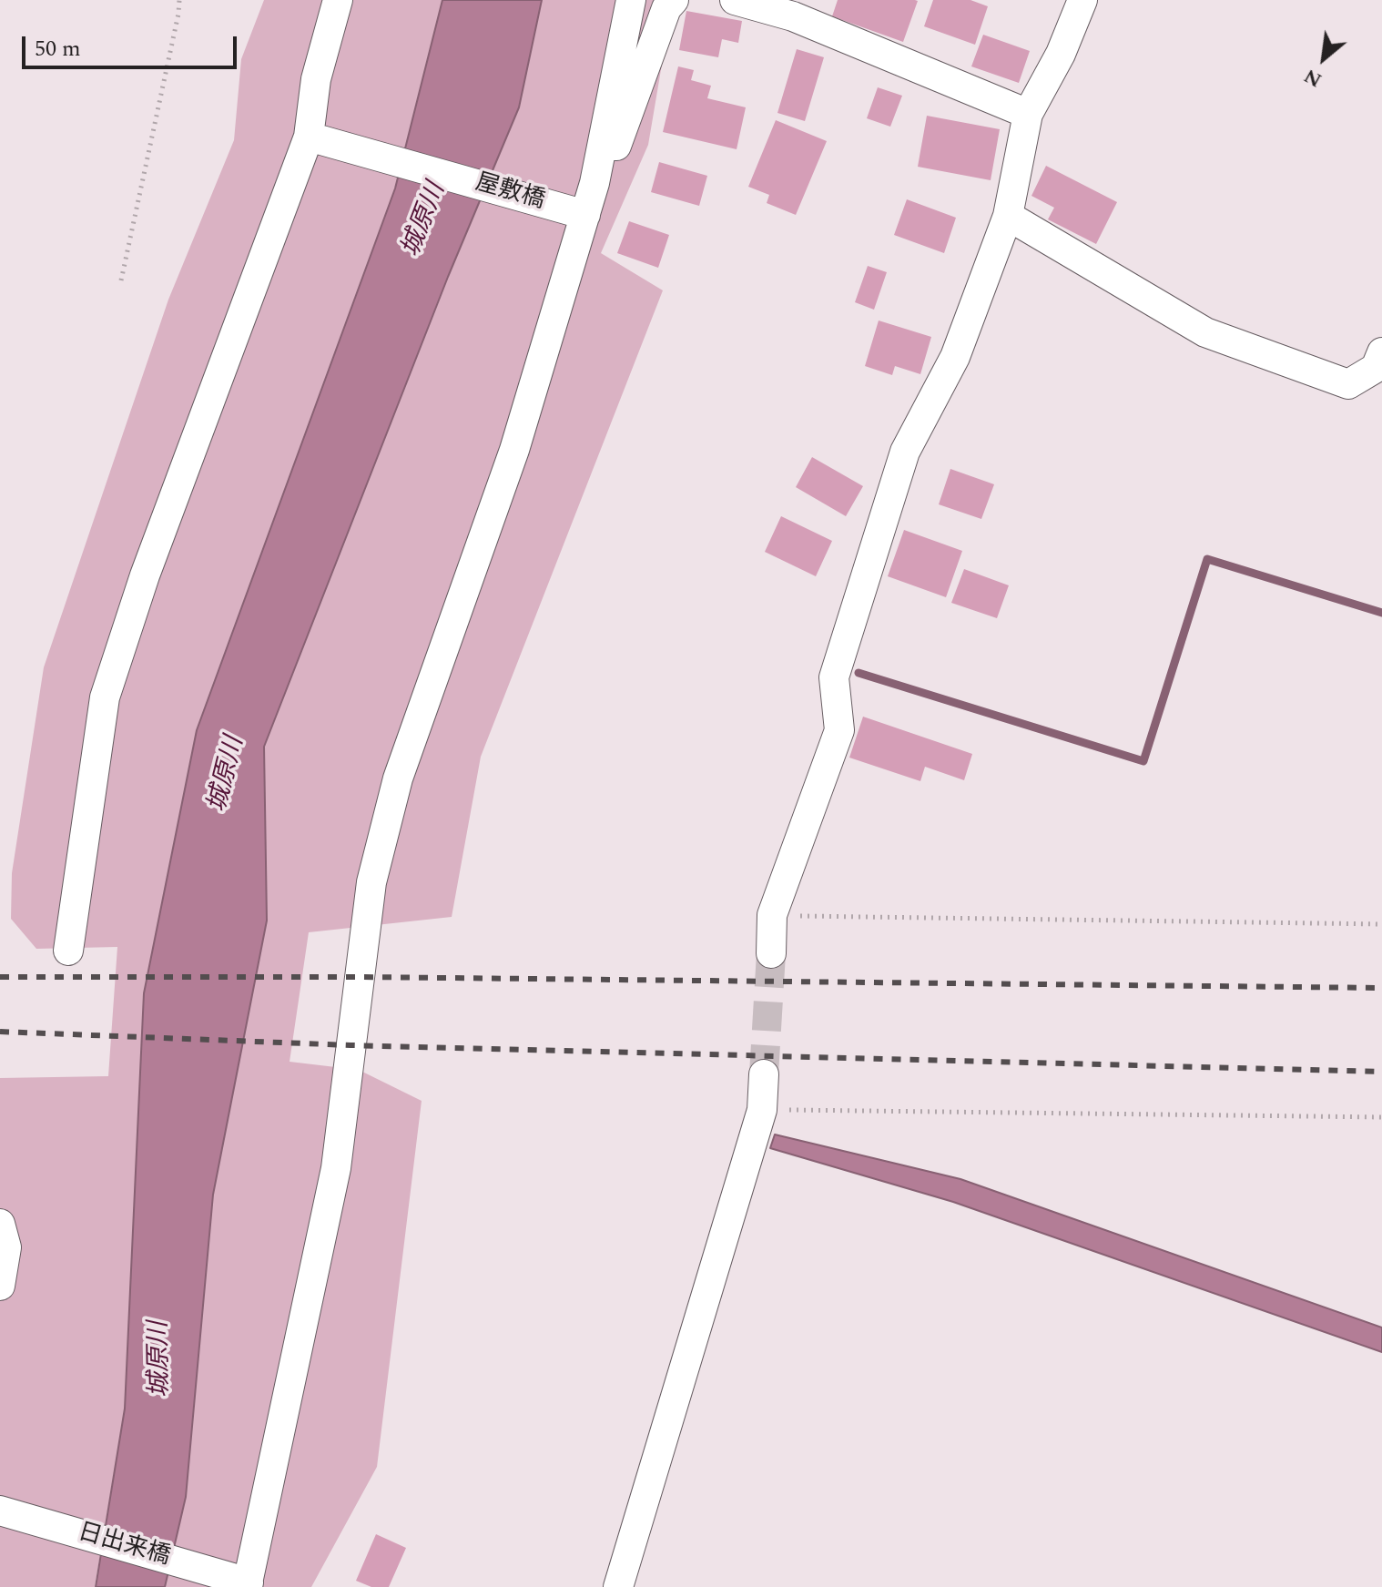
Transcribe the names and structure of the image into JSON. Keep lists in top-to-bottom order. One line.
{"streets":{"street":["屋敷橋","日出来橋"]},"water":["城原川"],"scale_bar":"50 m","north":"bottom left"}
